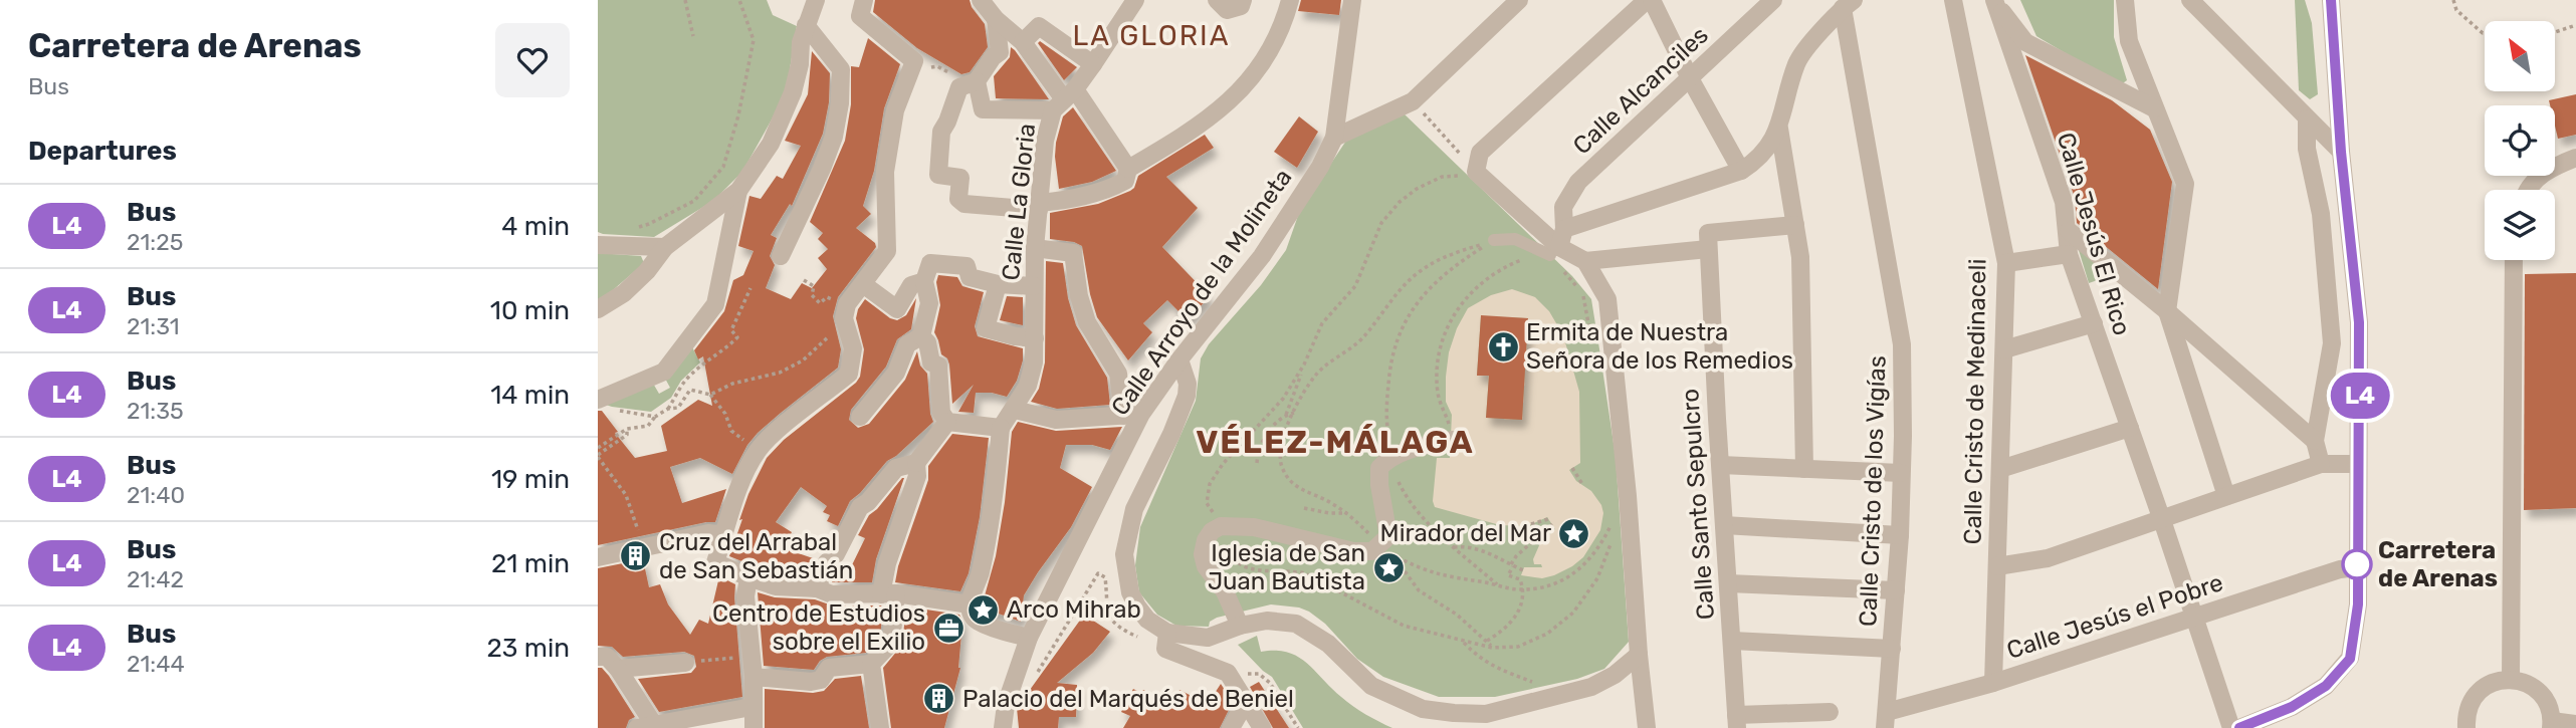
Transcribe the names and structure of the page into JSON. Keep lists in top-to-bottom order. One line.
{"streets":{"street":["Calle Alcanciles","Calle La Gloria","Calle Jesús El Rico","Calle Arroyo de la Molineta","Calle Cristo de Medinaceli","Calle Cristo de los Vigías","Calle Santo Sepulcro","Calle Jesús el Pobre"]},"crossings":[["Calle Jesús El Rico","Calle Jesús el Pobre"],["Calle Cristo de Medinaceli","Calle Jesús el Pobre"],["Calle Cristo de los Vigías","Calle Jesús el Pobre"]],"districts":["LA GLORIA","VÉLEZ-MÁLAGA"],"places":{"church":["Ermita de Nuestra Señora de los Remedios"],"place":["Mirador del Mar","Iglesia de San Juan Bautista","Arco Mihrab"],"building":["Cruz del Arrabal de San Sebastián","Palacio del Marqués de Beniel"],"other":["Carretera de Arenas"],"office":["Centro de Estudios sobre el Exilio"]},"lines":["bus line L4"],"north":"top left","page":{"heading":[["Carretera de Arenas","Bus"],"Departures"],"on_map":"L4","list":[{"mark":"L4","name":"Bus","note":"21:25","value":"4 min"},{"mark":"L4","name":"Bus","note":"21:31","value":"10 min"},{"mark":"L4","name":"Bus","note":"21:35","value":"14 min"},{"mark":"L4","name":"Bus","note":"21:40","value":"19 min"},{"mark":"L4","name":"Bus","note":"21:42","value":"21 min"},{"mark":"L4","name":"Bus","note":"21:44","value":"23 min"}]}}
